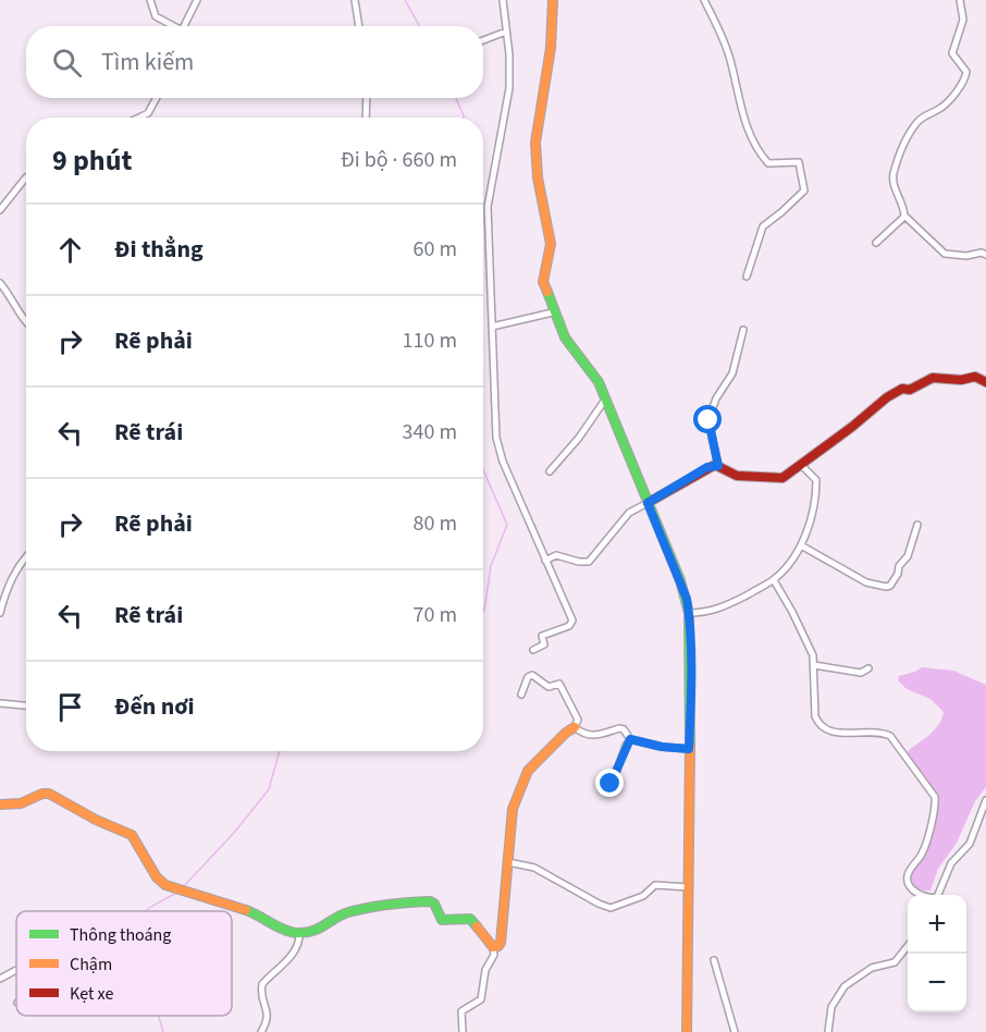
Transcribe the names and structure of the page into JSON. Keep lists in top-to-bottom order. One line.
{"legend":["Thông thoáng","Chậm","Kẹt xe"],"page":{"search":"Tìm kiếm","heading":["9 phút","Đi bộ · 660 m"],"list":[["Đi thẳng","60 m"],["Rẽ phải","110 m"],["Rẽ trái","340 m"],["Rẽ phải","80 m"],["Rẽ trái","70 m"],"Đến nơi"],"map_buttons":["+","−"]}}
